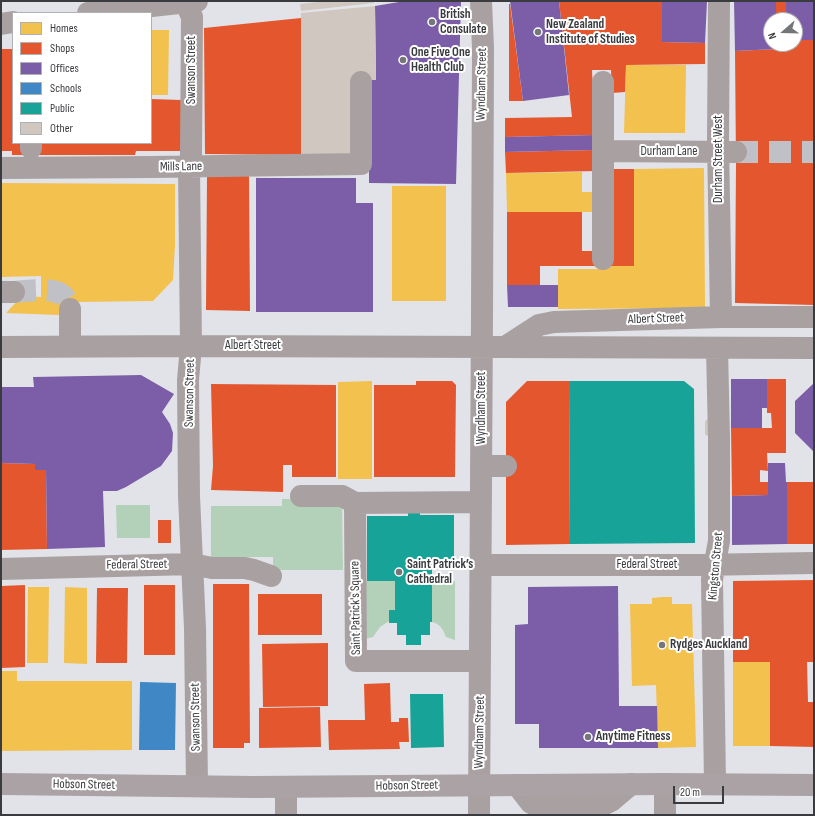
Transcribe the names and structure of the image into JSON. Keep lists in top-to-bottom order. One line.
{"streets":{"main road":["Hobson Street"],"street":["Swanson Street","Wyndham Street","Durham Lane","Durham Street West","Mills Lane","Albert Street","Federal Street","Kingston Street","Saint Patrick's Square"]},"crossings":[["Swanson Street","Mills Lane"],["Swanson Street","Albert Street"],["Swanson Street","Federal Street"],["Swanson Street","Hobson Street"],["Wyndham Street","Albert Street"],["Wyndham Street","Federal Street"],["Wyndham Street","Saint Patrick's Square"],["Wyndham Street","Hobson Street"],["Durham Lane","Durham Street West"],["Durham Street West","Albert Street"],["Albert Street","Kingston Street"],["Federal Street","Kingston Street"],["Kingston Street","Hobson Street"]],"places":["British Consulate","New Zealand Institute of Studies","One Five One Health Club","Saint Patrick’s Cathedral","Rydges Auckland","Anytime Fitness"],"legend":["Homes","Shops","Offices","Schools","Public","Other"],"scale_bar":"20 m","north":"left"}
